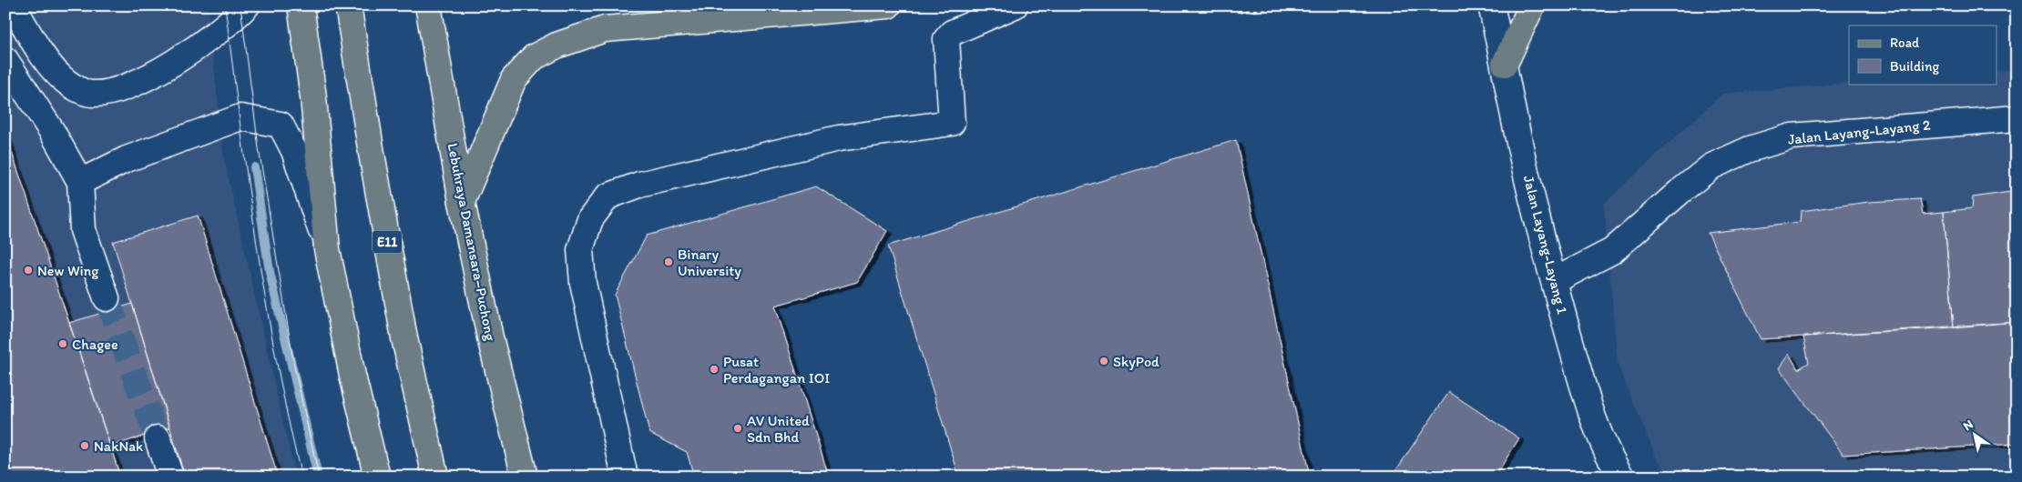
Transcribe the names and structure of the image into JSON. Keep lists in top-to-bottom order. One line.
{"streets":{"main road":["E11","Lebuhraya Damansara–Puchong"],"street":["Jalan Layang-Layang 2","Jalan Layang-Layang 1"]},"crossings":[["Jalan Layang-Layang 2","Jalan Layang-Layang 1"]],"places":["Binary University","New Wing","Chagee","SkyPod","Pusat Perdagangan IOI","AV United Sdn Bhd","NakNak"],"legend":["Road","Building"],"north":"top left"}
